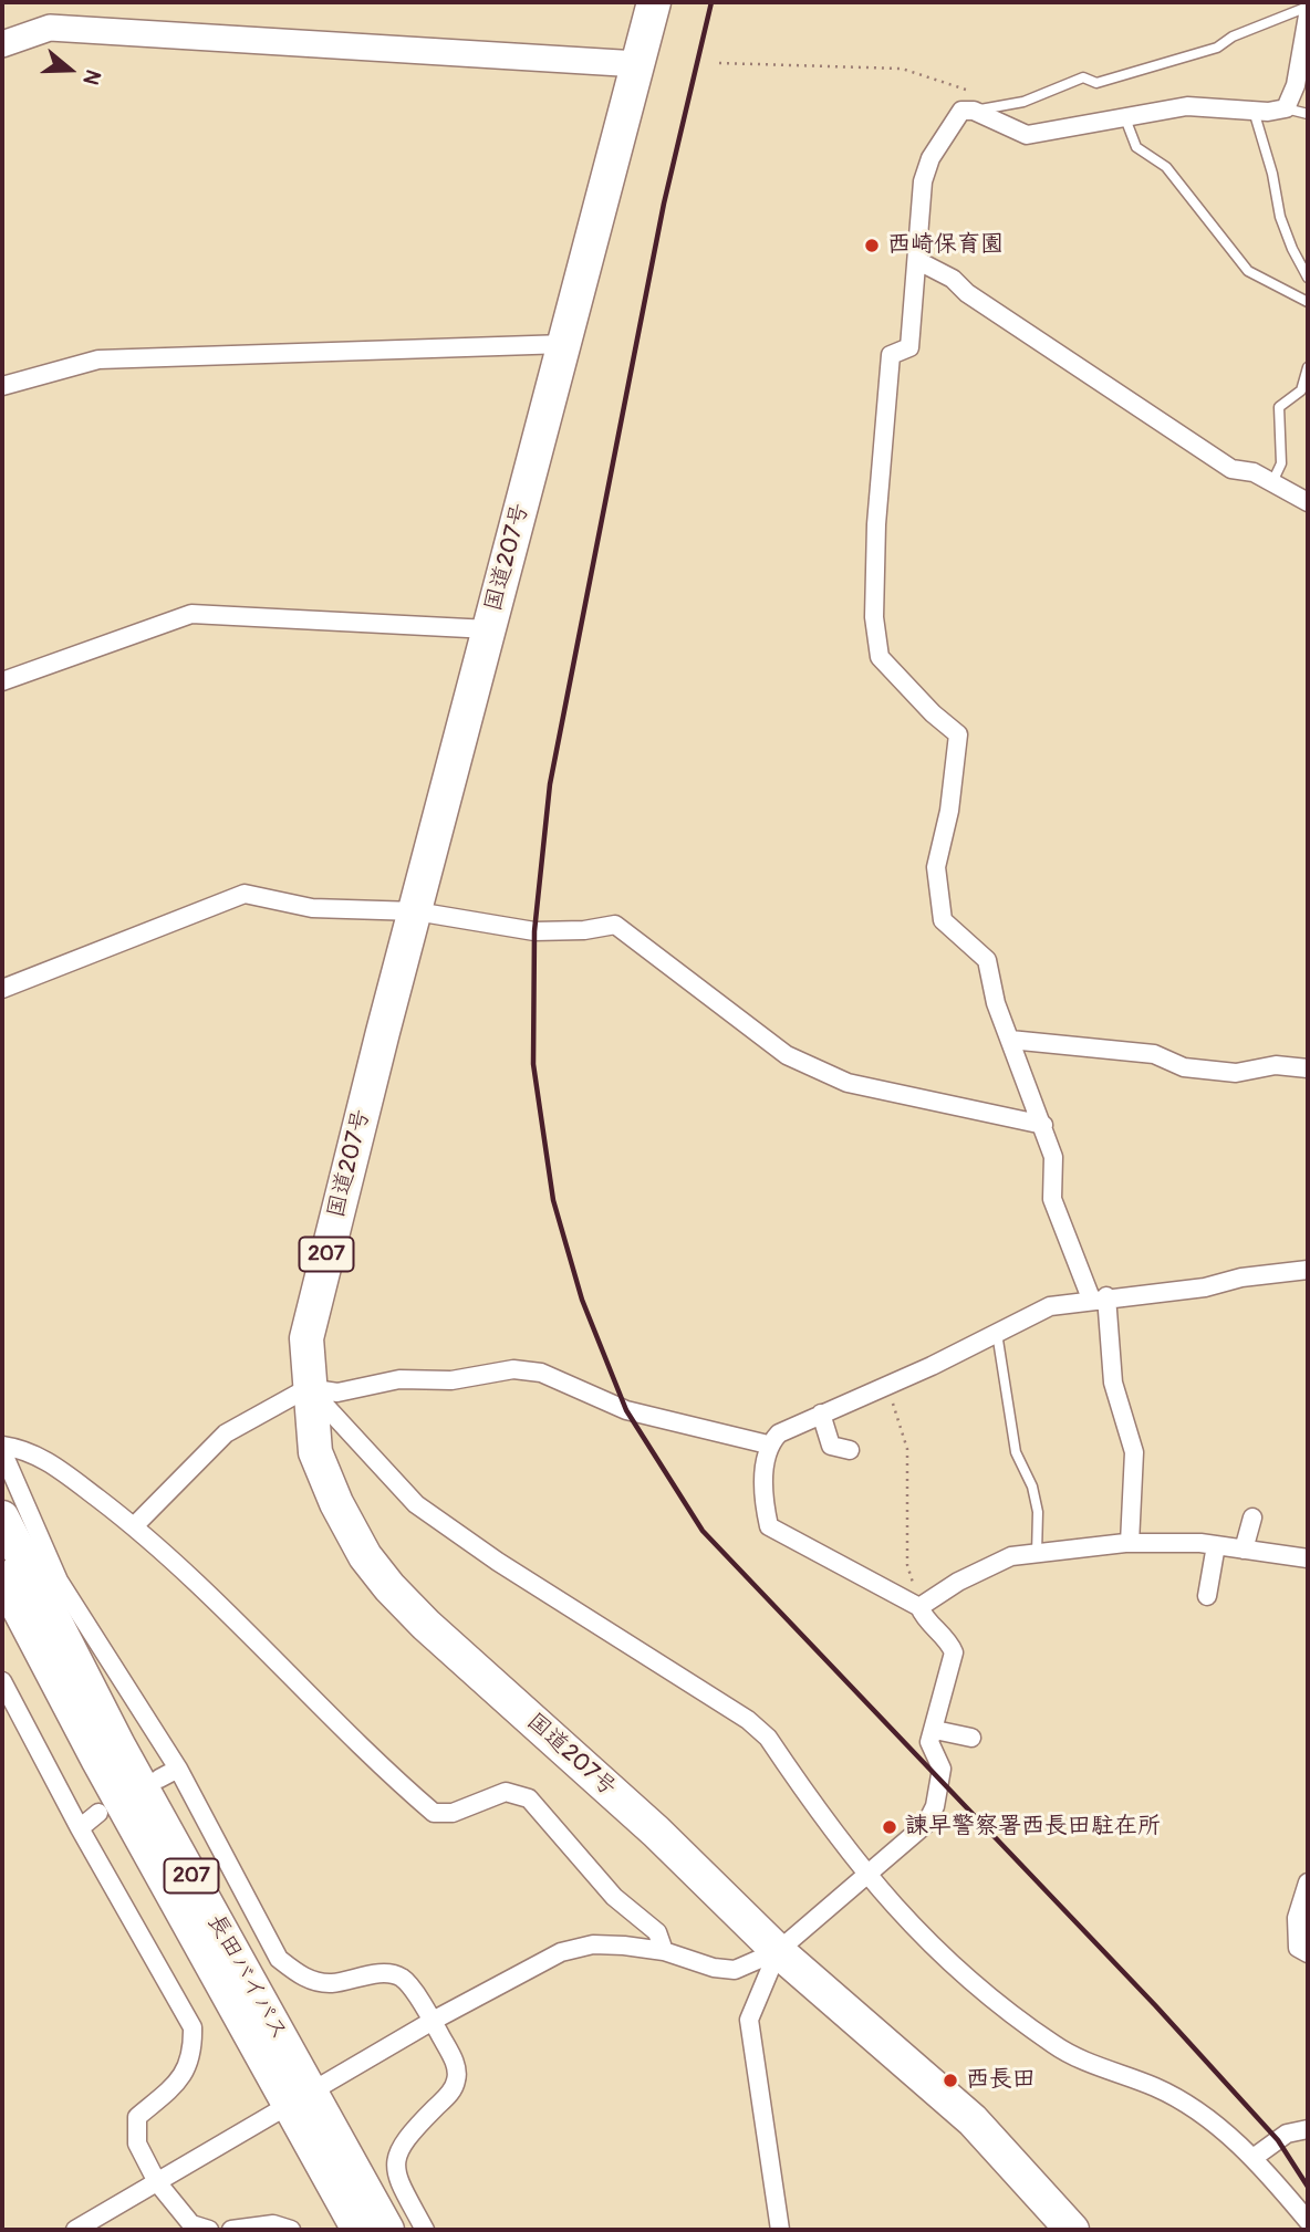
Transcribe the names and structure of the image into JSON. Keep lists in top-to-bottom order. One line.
{"streets":{"highway":["国道207号","207","長田バイパス"]},"places":["西崎保育園","諫早警察署西長田駐在所","西長田"],"north":"right"}
